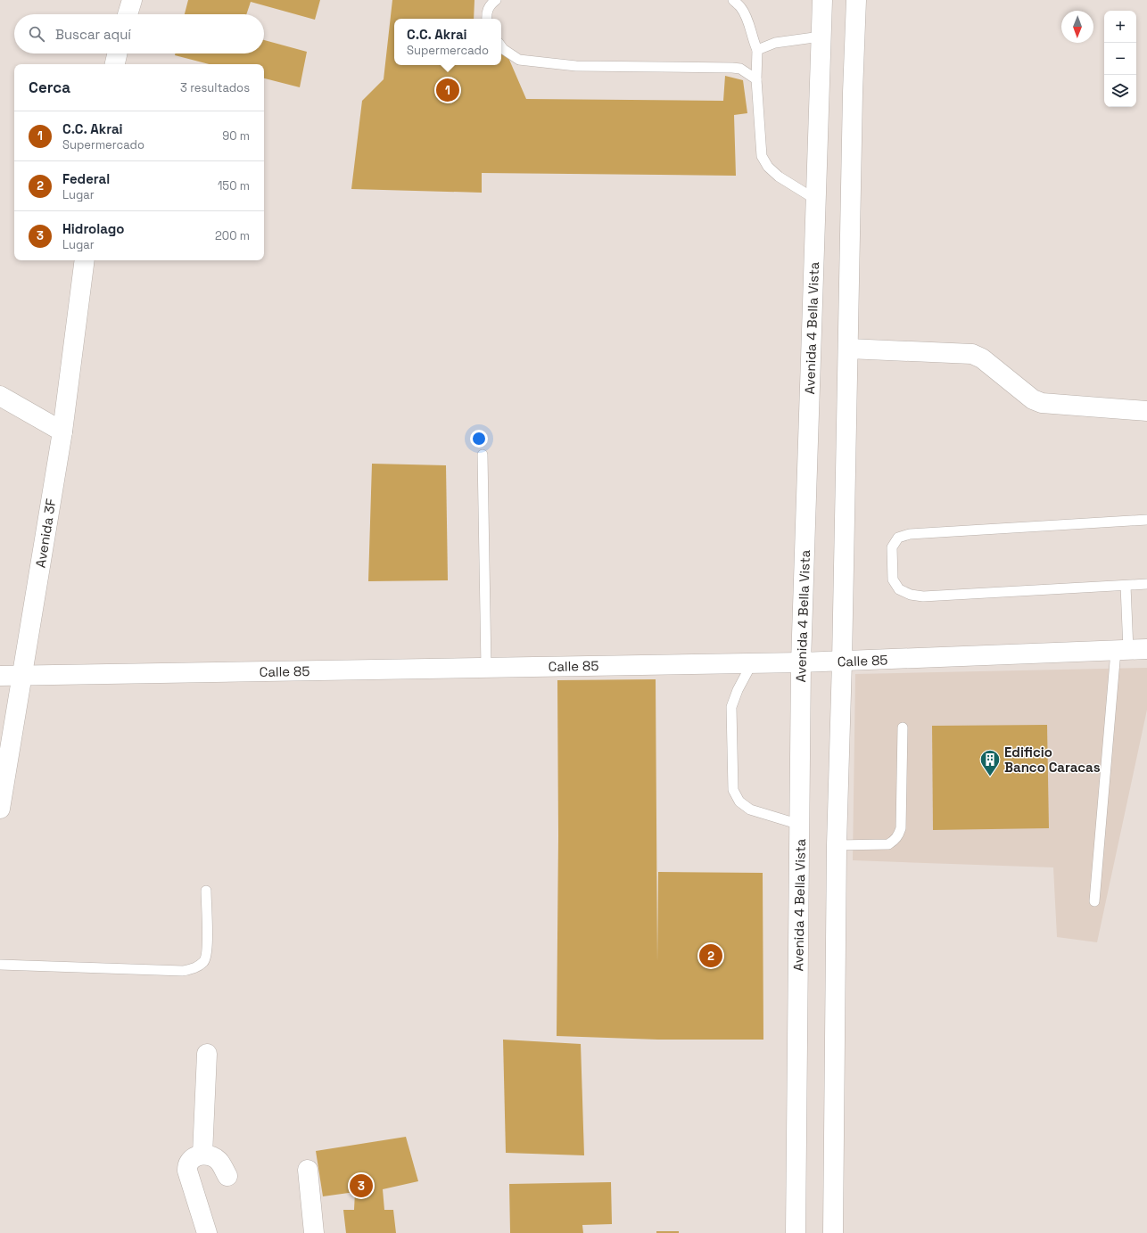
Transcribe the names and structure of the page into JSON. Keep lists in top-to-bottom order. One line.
{"streets":{"street":["Avenida 4 Bella Vista","Avenida 3F","Calle 85"]},"crossings":[["Avenida 4 Bella Vista","Calle 85"],["Avenida 3F","Calle 85"]],"places":{"building":["Edificio Banco Caracas"]},"north":"bottom","page":{"map_buttons":["+","−"],"search":"Buscar aquí","popup":["C.C. Akrai","Supermercado"],"heading":["Cerca","3 resultados"],"pins":["1","2","3"],"list":[{"mark":"1","name":"C.C. Akrai","note":"Supermercado","value":"90 m"},{"mark":"2","name":"Federal","note":"Lugar","value":"150 m"},{"mark":"3","name":"Hidrolago","note":"Lugar","value":"200 m"}]}}
